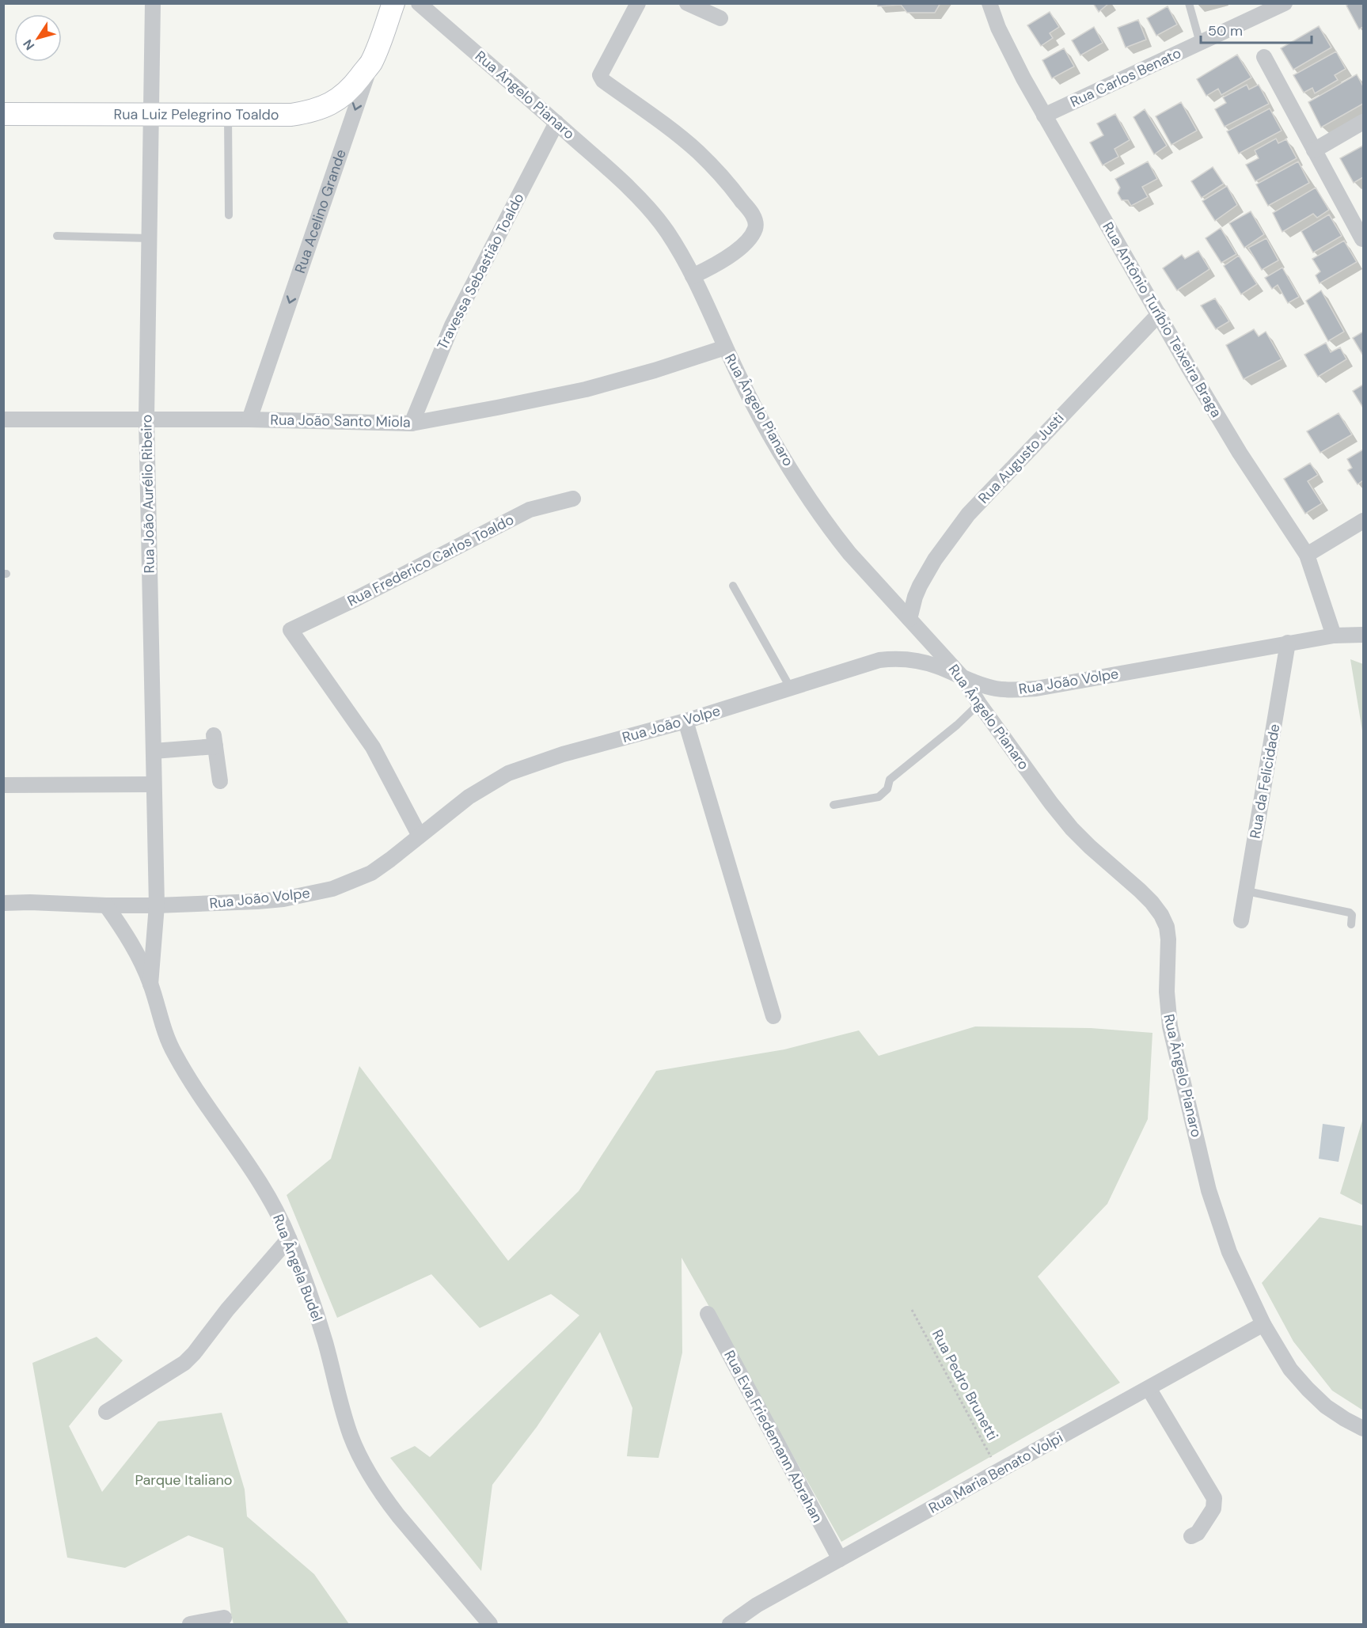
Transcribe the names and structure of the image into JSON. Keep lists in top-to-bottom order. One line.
{"streets":{"street":["Rua Carlos Benato","Rua Ângelo Pianaro","Rua Luiz Pelegrino Toaldo","Rua Acelino Grande","Travessa Sebastião Toaldo","Rua Antônio Turíbio Teixeira Braga","Rua João Santo Miola","Rua Augusto Justi","Rua João Aurélio Ribeiro","Rua Frederico Carlos Toaldo","Rua João Volpe","Rua da Felicidade","Rua Ângela Budel","Rua Eva Friedemann Abrahan","Rua Maria Benato Volpi"],"path":["Rua Pedro Brunetti"]},"crossings":[["Rua Carlos Benato","Rua Antônio Turíbio Teixeira Braga"],["Rua Ângelo Pianaro","Travessa Sebastião Toaldo"],["Rua Ângelo Pianaro","Rua João Santo Miola"],["Rua Ângelo Pianaro","Rua Augusto Justi"],["Rua Ângelo Pianaro","Rua João Volpe"],["Rua Ângelo Pianaro","Rua Maria Benato Volpi"],["Rua Luiz Pelegrino Toaldo","Rua Acelino Grande"],["Rua Luiz Pelegrino Toaldo","Rua João Aurélio Ribeiro"],["Rua Acelino Grande","Rua João Santo Miola"],["Travessa Sebastião Toaldo","Rua João Santo Miola"],["Rua Antônio Turíbio Teixeira Braga","Rua Augusto Justi"],["Rua Antônio Turíbio Teixeira Braga","Rua João Volpe"],["Rua João Santo Miola","Rua João Aurélio Ribeiro"],["Rua João Aurélio Ribeiro","Rua João Volpe"],["Rua João Aurélio Ribeiro","Rua Ângela Budel"],["Rua Frederico Carlos Toaldo","Rua João Volpe"],["Rua João Volpe","Rua da Felicidade"],["Rua João Volpe","Rua Ângela Budel"],["Rua Pedro Brunetti","Rua Maria Benato Volpi"],["Rua Eva Friedemann Abrahan","Rua Maria Benato Volpi"]],"one_way":["Rua Acelino Grande"],"parks":["Parque Italiano"],"scale_bar":"50 m","north":"bottom left"}
